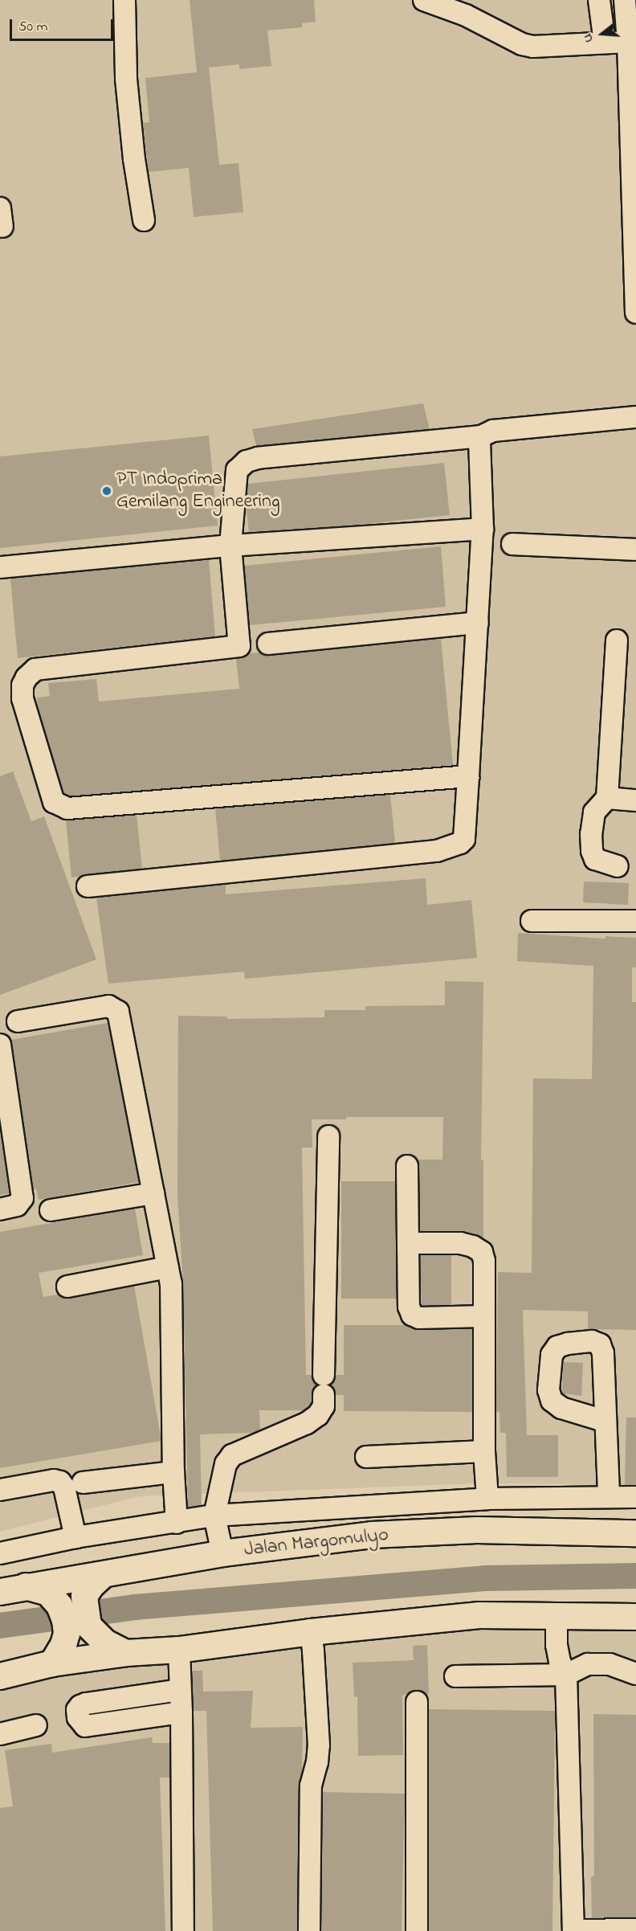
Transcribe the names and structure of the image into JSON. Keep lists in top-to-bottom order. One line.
{"streets":{"main road":["Jalan Margomulyo"]},"places":["PT Indoprima Gemilang Engineering"],"scale_bar":"50 m","north":"left"}
